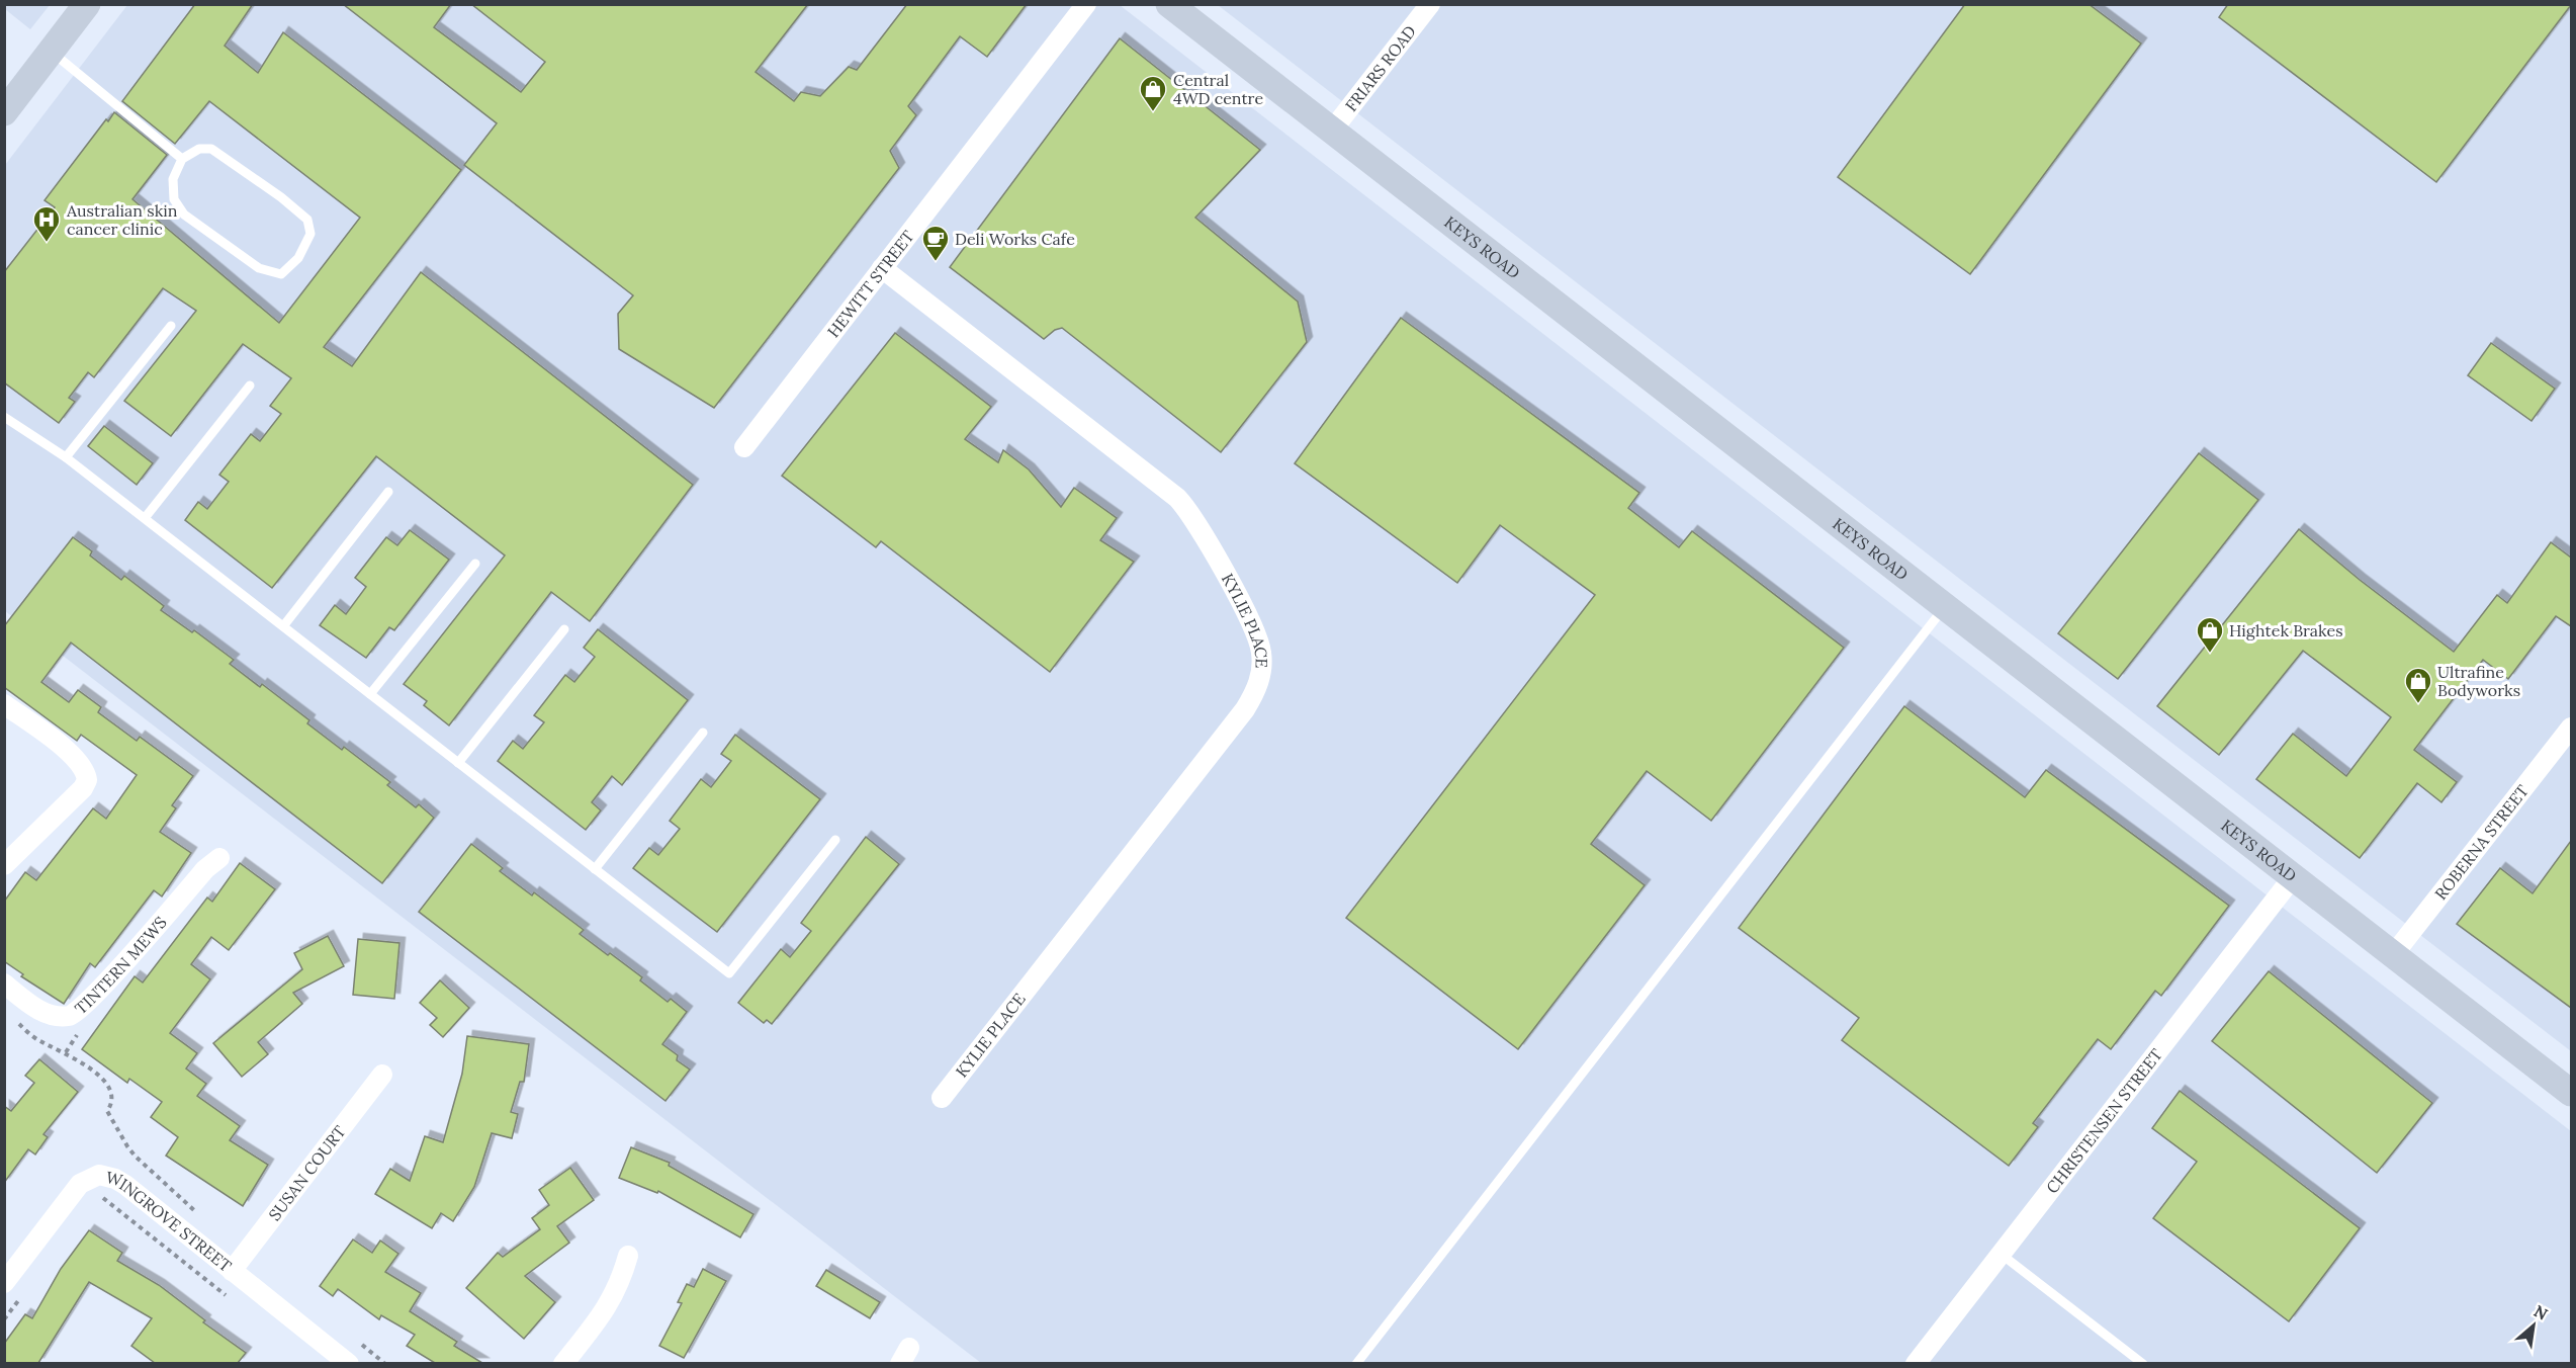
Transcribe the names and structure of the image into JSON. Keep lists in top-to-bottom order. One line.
{"streets":{"street":["FRIARS ROAD","KEYS ROAD","HEWITT STREET","KYLIE PLACE","ROBERNA STREET","TINTERN MEWS","CHRISTENSEN STREET","SUSAN COURT","WINGROVE STREET"]},"crossings":[["FRIARS ROAD","KEYS ROAD"],["KEYS ROAD","ROBERNA STREET"],["KEYS ROAD","CHRISTENSEN STREET"],["HEWITT STREET","KYLIE PLACE"],["SUSAN COURT","WINGROVE STREET"]],"places":{"shop":["Central 4WD centre","Hightek Brakes","Ultrafine Bodyworks"],"hospital":["Australian skin cancer clinic"],"cafe":["Deli Works Cafe"]},"north":"top right"}
